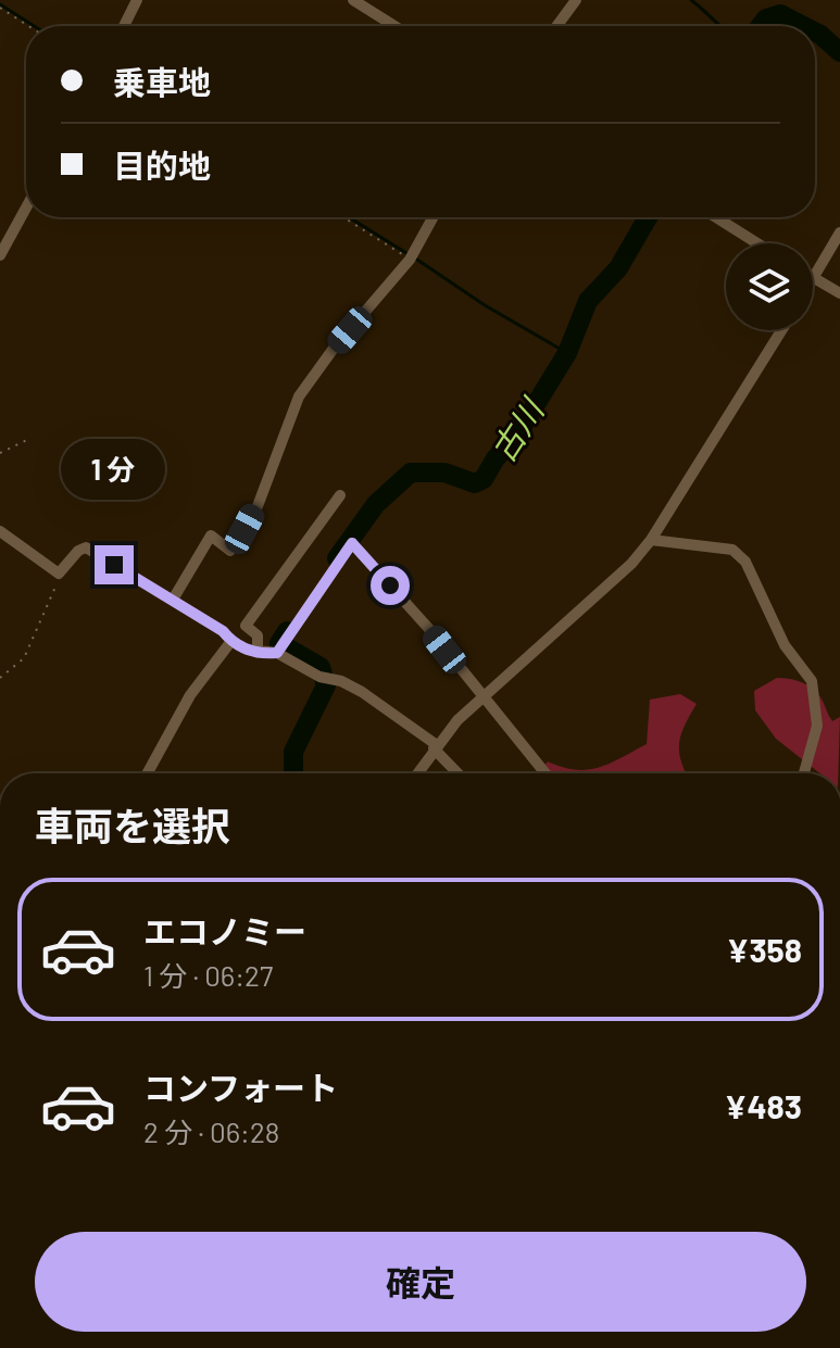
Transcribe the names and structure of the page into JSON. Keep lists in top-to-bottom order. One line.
{"water":["古川"],"page":{"banner":["乗車地","目的地"],"bubble":"1 分","heading":"車両を選択","list":[{"name":"エコノミー","note":"1 分 · 06:27","value":"¥358"},{"name":"コンフォート","note":"2 分 · 06:28","value":"¥483"}],"buttons":"確定"}}
